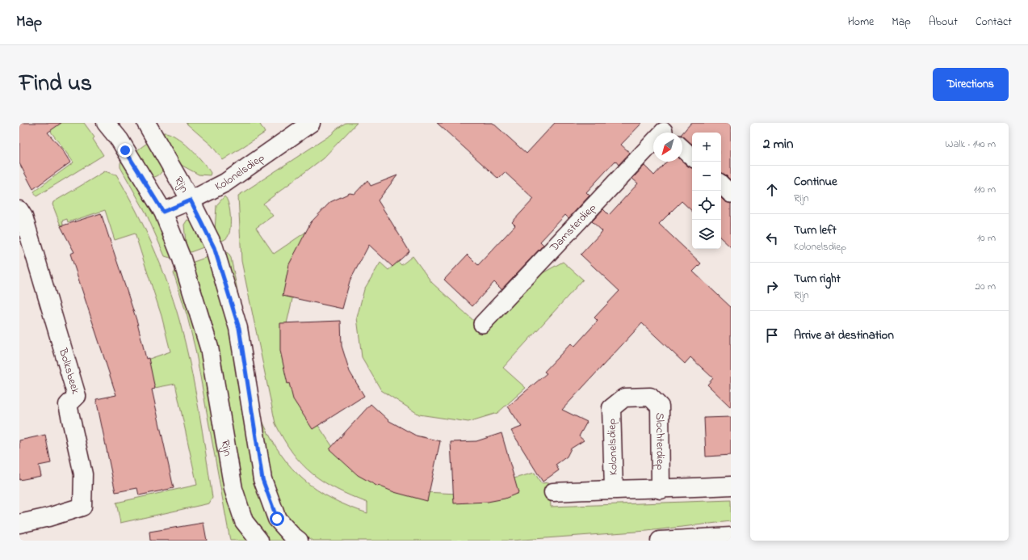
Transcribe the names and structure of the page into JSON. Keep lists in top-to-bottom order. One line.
{"streets":{"main road":["Kolonelsdiep","Rijn","Bolksbeek","Slochterdiep"],"street":["Damsterdiep"]},"crossings":[["Kolonelsdiep","Rijn"],["Kolonelsdiep","Slochterdiep"]],"north":"bottom left","page":{"header":"Map","nav":["Home","Map","About","Contact"],"title":"Find us","buttons":"Directions","heading":["2 min","Walk · 140 m"],"map_buttons":["+","−"],"list":[["Continue","Rijn","110 m"],["Turn left","Kolonelsdiep","10 m"],["Turn right","Rijn","20 m"],"Arrive at destination"]}}
